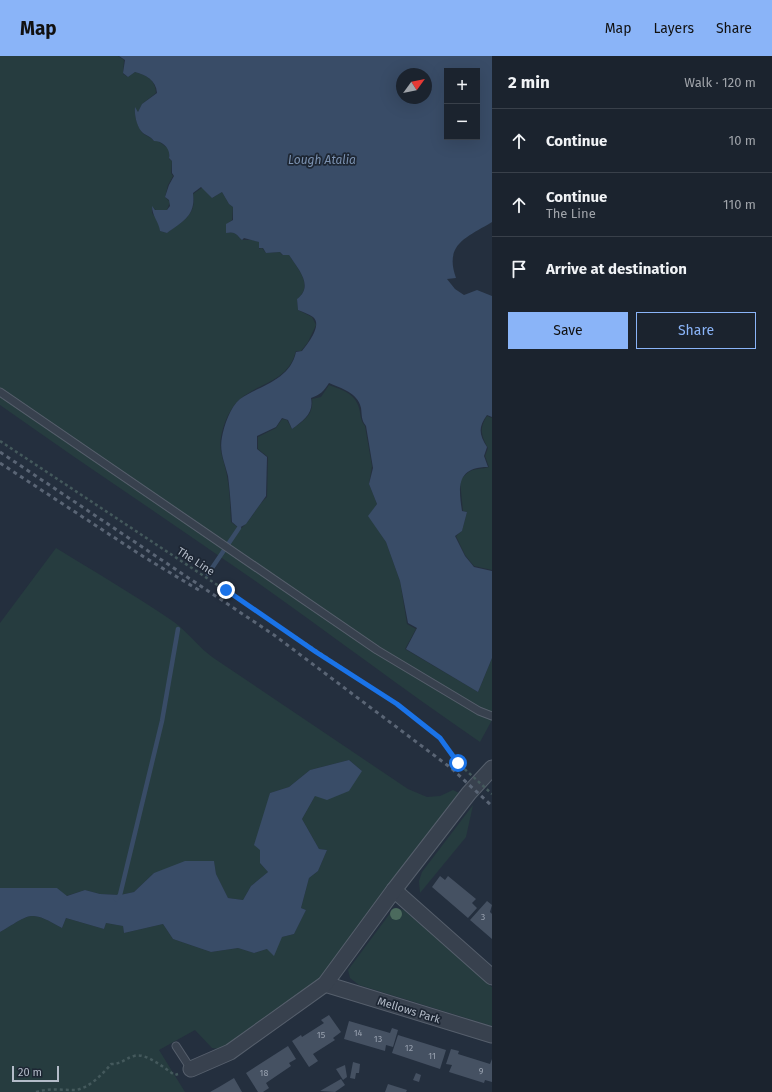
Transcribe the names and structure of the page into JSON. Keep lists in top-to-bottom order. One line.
{"streets":{"street":["Mellows Park"],"path":["The Line"]},"water":["Lough Atalia"],"house_numbers":["3","14","15","13","12","11","9","18"],"scale_bar":"20 m","north":"top right","page":{"header":"Map","nav":["Map","Layers","Share"],"heading":["2 min","Walk · 120 m"],"map_buttons":["+","−"],"list":[["Continue","10 m"],["Continue","The Line","110 m"],"Arrive at destination"],"buttons":["Save","Share"],"scale":"20 m"}}
